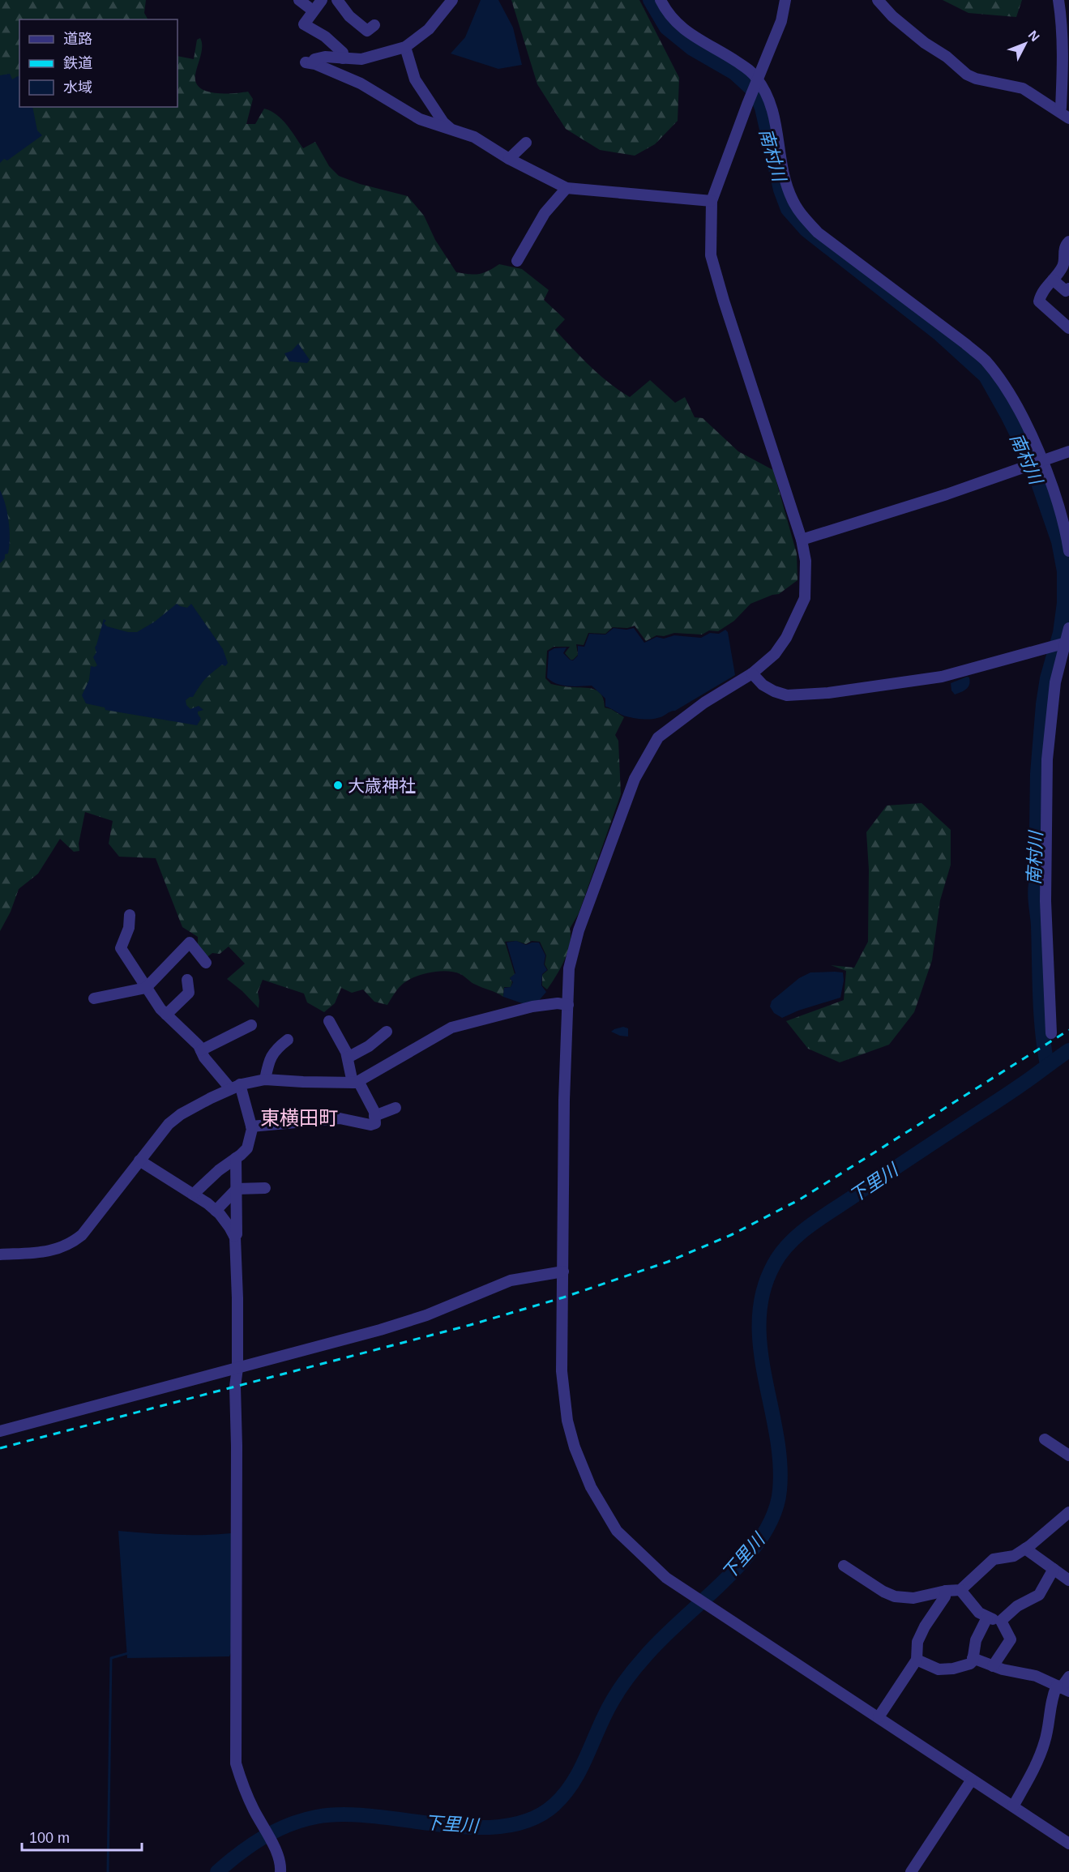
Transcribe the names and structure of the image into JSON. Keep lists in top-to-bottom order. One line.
{"districts":["東横田町"],"water":["南村川","下里川"],"places":["大歳神社"],"legend":["道路","鉄道","水域"],"scale_bar":"100 m","north":"top right"}
